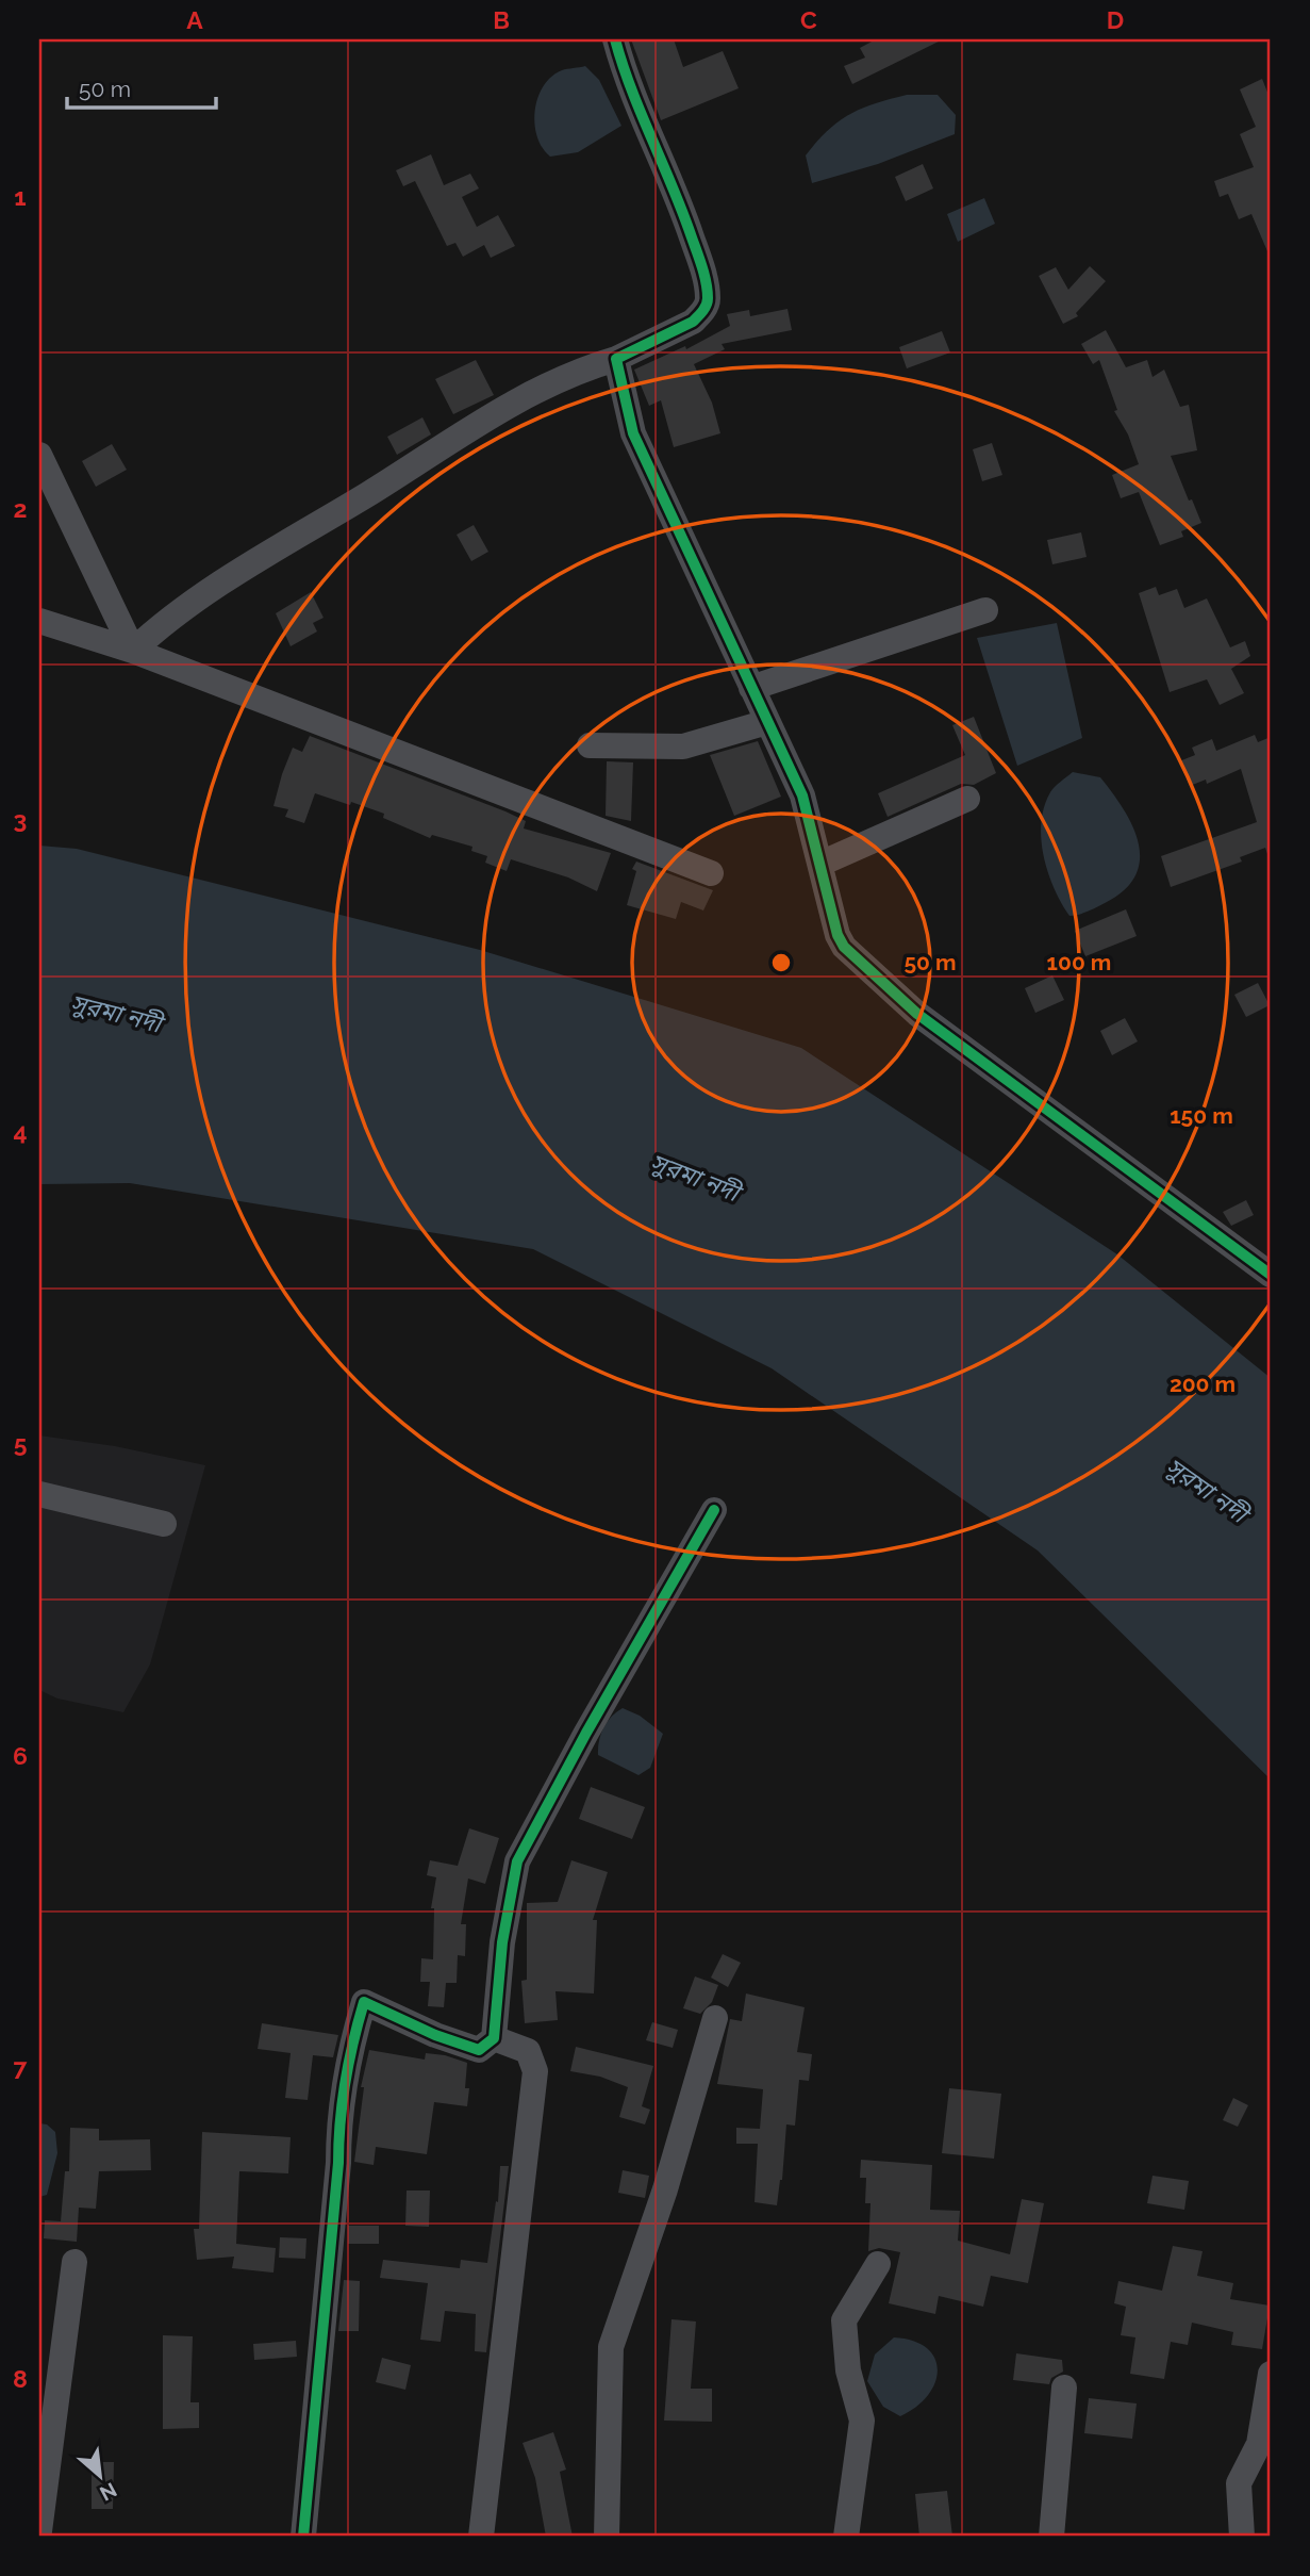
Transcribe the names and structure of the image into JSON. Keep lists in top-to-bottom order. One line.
{"water":["সুরমা নদী"],"scale_bar":"50 m","north":"bottom right","grid":{"columns":["A","B","C","D"],"rows":["1","2","3","4","5","6","7","8"]},"rings":["50 m","100 m","150 m","200 m"]}
